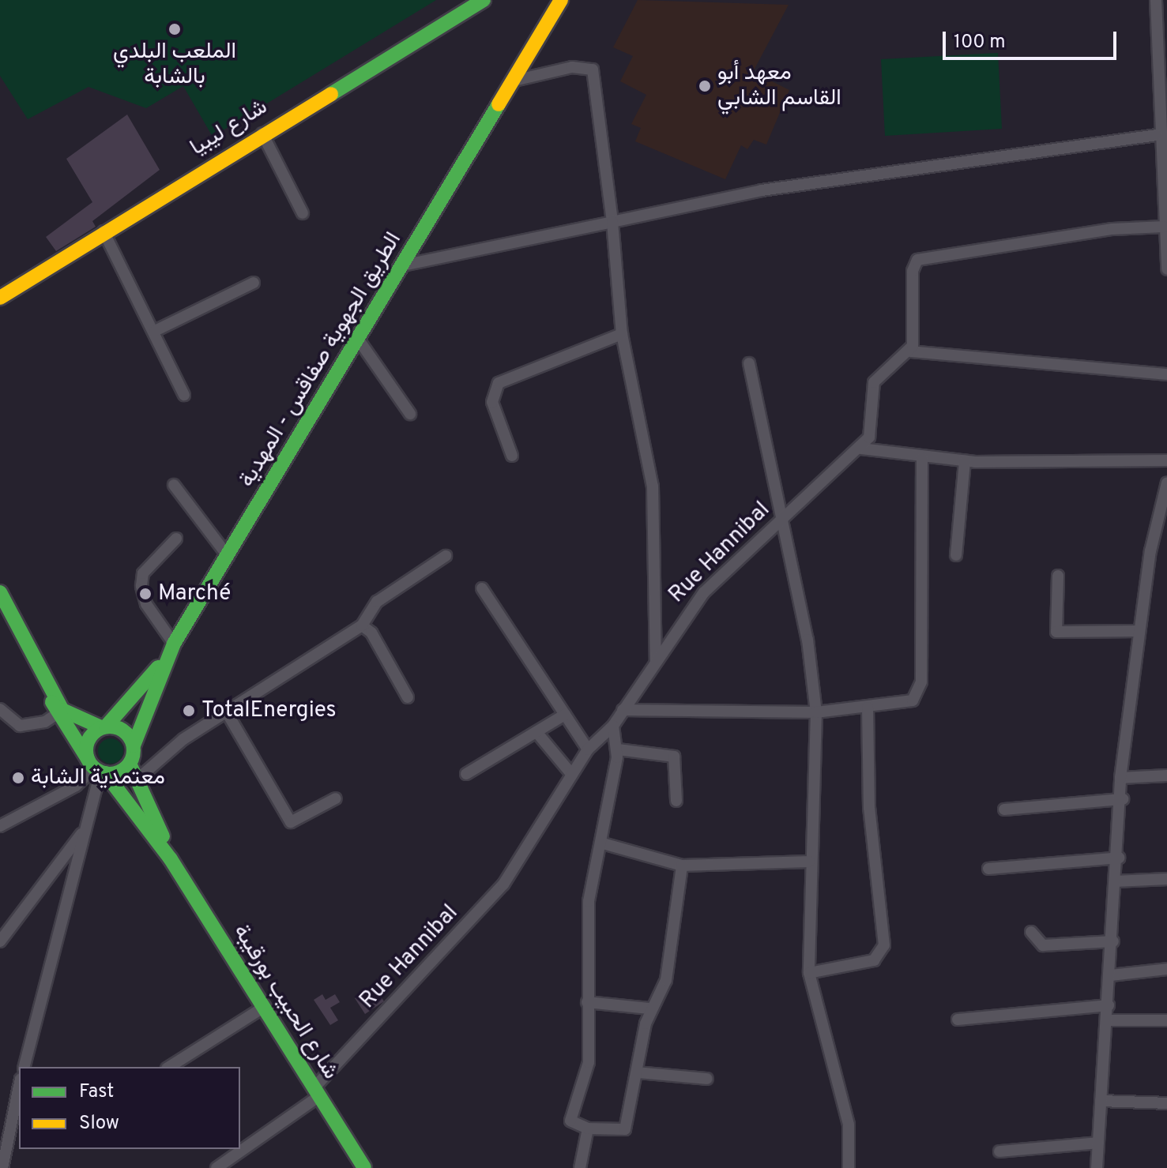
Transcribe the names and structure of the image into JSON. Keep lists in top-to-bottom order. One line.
{"streets":{"main road":["شارع ليبيا","الطريق الجهوية صفاقس - المهدية","شارع الحبيب بورقيبة"],"street":["Rue Hannibal"]},"crossings":[["الطريق الجهوية صفاقس - المهدية","شارع الحبيب بورقيبة"],["Rue Hannibal","شارع الحبيب بورقيبة"]],"places":["الملعب البلدي بالشابة","معهد أبو القاسم الشابي","Marché","TotalEnergies","معتمدية الشابة"],"legend":["Fast","Slow"],"scale_bar":"100 m"}
